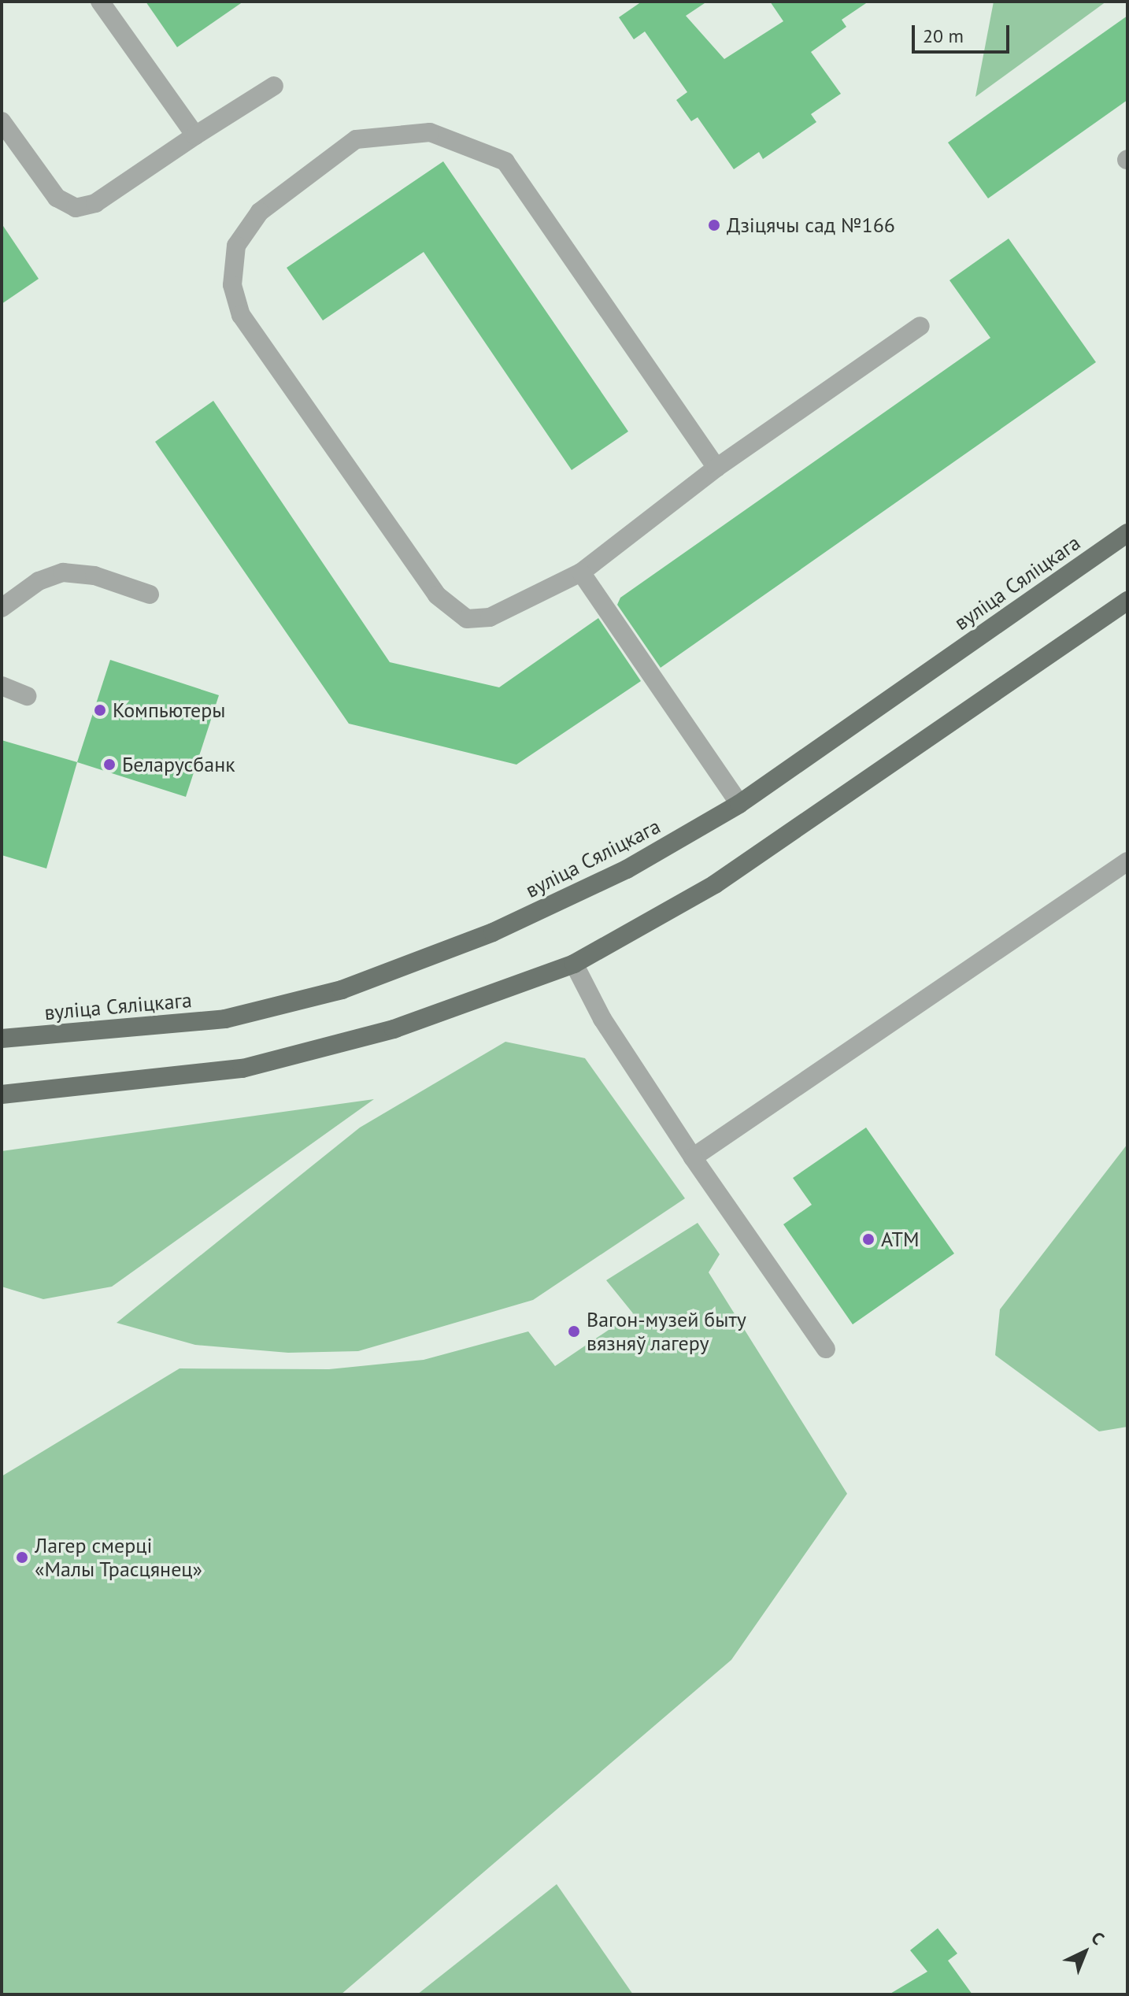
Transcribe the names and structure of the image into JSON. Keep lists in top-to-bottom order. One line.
{"streets":{"main road":["вуліца Сяліцкага"]},"places":["Дзіцячы сад №166","Компьютеры","Беларусбанк","АТМ","Вагон-музей быту вязняў лагеру","Лагер смерці «Малы Трасцянец»"],"scale_bar":"20 m","north":"top right"}
